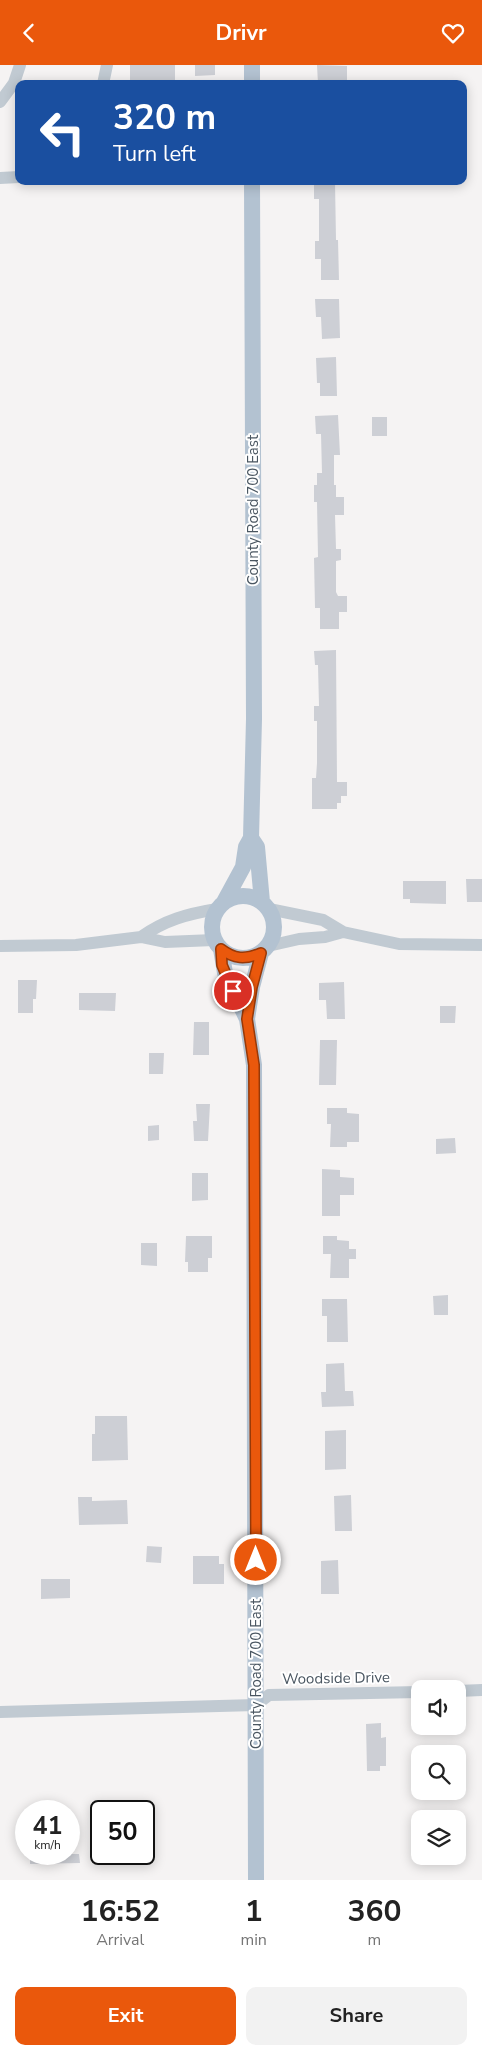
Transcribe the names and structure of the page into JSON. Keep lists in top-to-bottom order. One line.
{"streets":{"main road":["County Road 700 East"],"street":["Woodside Drive"]},"crossings":[["County Road 700 East","Woodside Drive"]],"page":{"header":"Drivr","turn":["320 m","Turn left"],"speed":"41 km/h","limit":"50","eta":["16:52","Arrival","1","min","360","m"],"buttons":["Exit","Share"]}}
